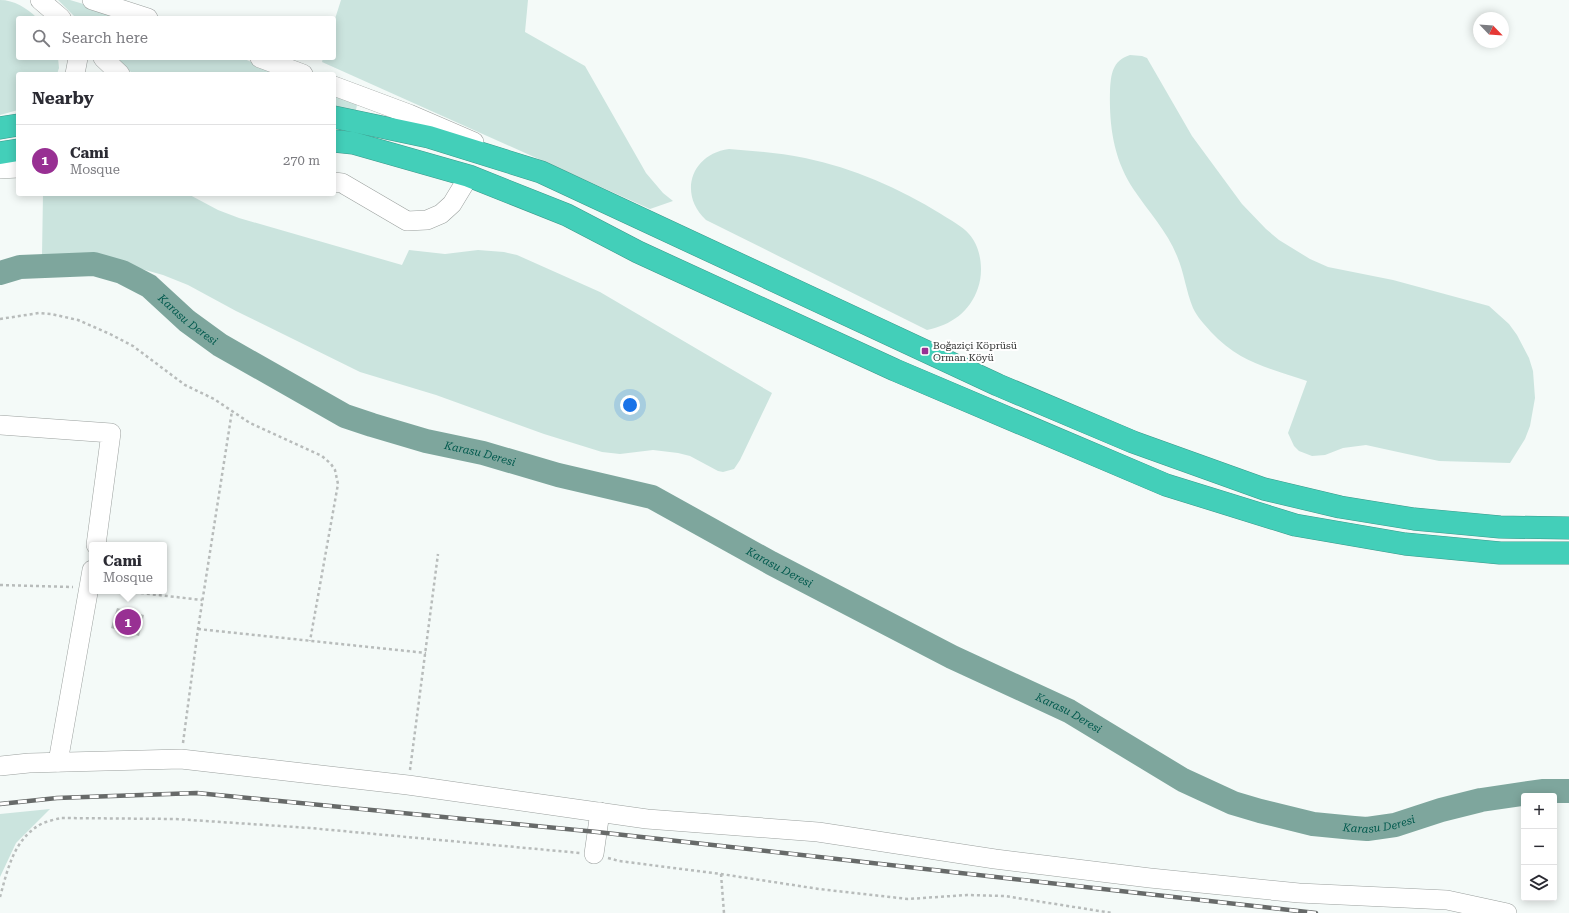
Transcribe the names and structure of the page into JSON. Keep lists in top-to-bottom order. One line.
{"water":["Karasu Deresi"],"places":{"transit":["Boğaziçi Köprüsü Orman Köyü"]},"north":"bottom right","page":{"search":"Search here","heading":"Nearby","list":[{"mark":"1","name":"Cami","note":"Mosque","value":"270 m"}],"popup":["Cami","Mosque"],"pins":"1","map_buttons":["+","−"]}}
